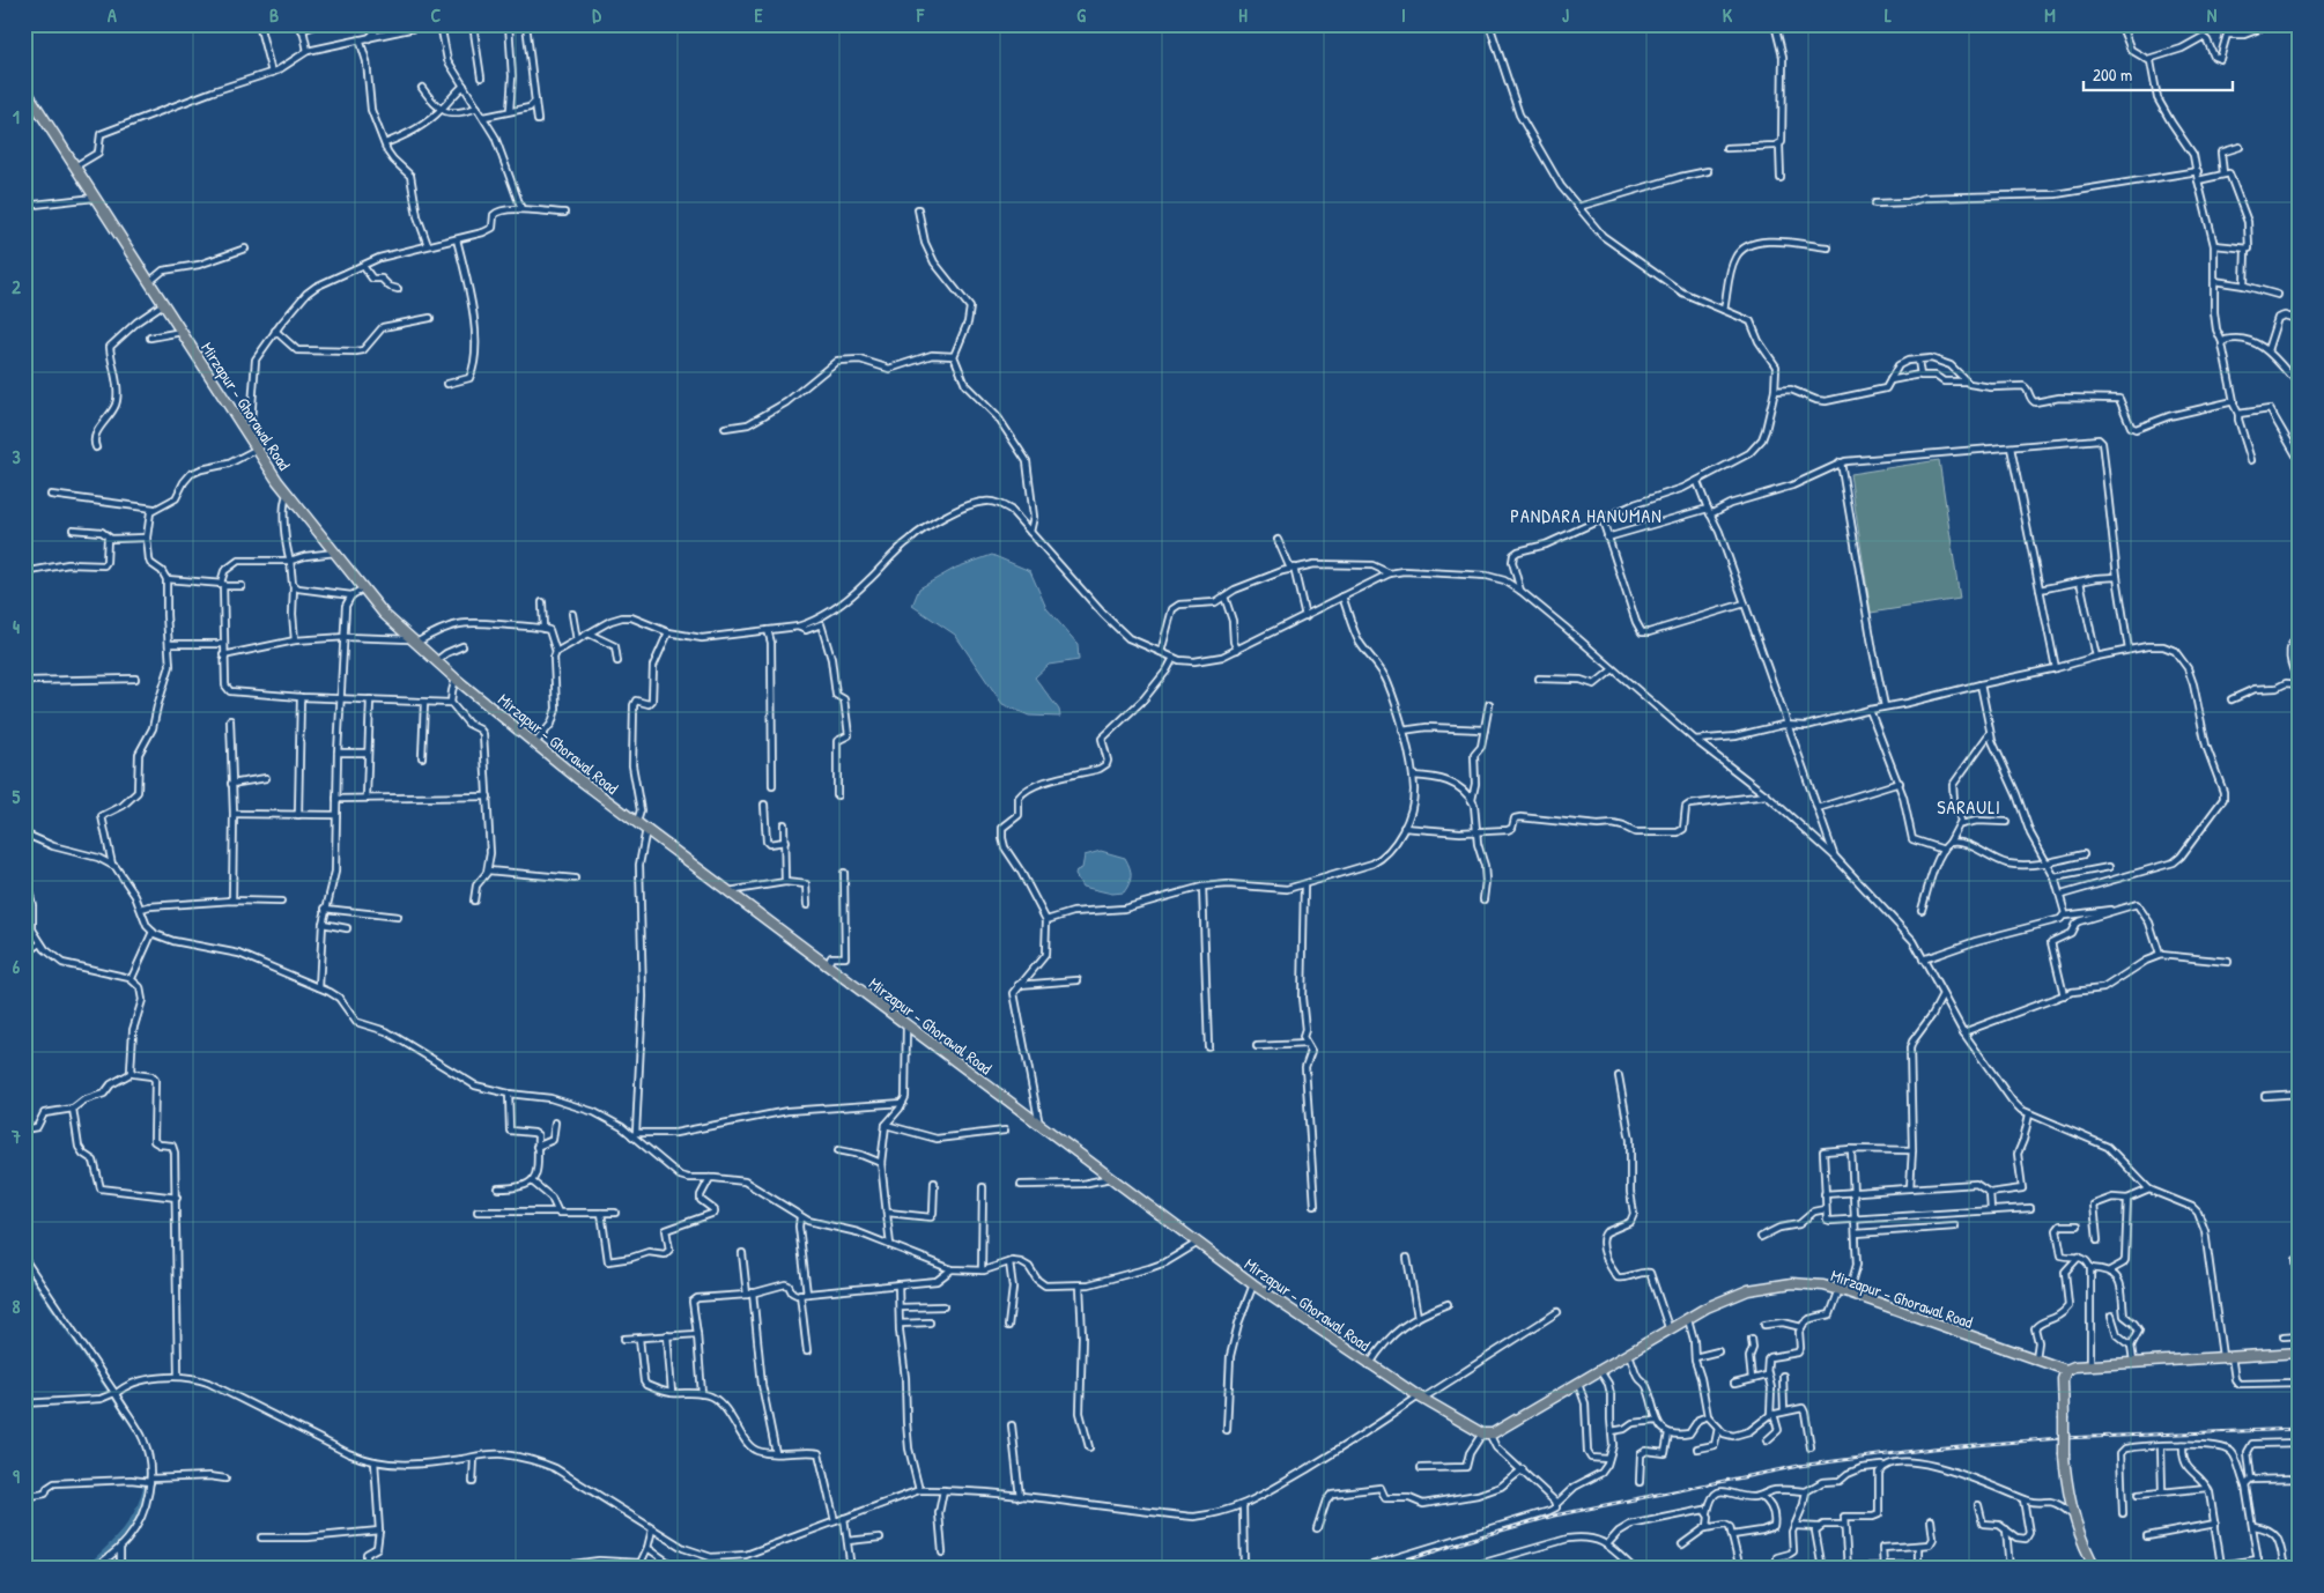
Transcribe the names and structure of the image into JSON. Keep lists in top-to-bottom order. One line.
{"streets":{"main road":["Mirzapur - Ghorawal Road"]},"districts":["PANDARA HANUMAN","SARAULI"],"scale_bar":"200 m","grid":{"columns":["A","B","C","D","E","F","G","H","I","J","K","L","M","N"],"rows":["1","2","3","4","5","6","7","8","9"]}}
